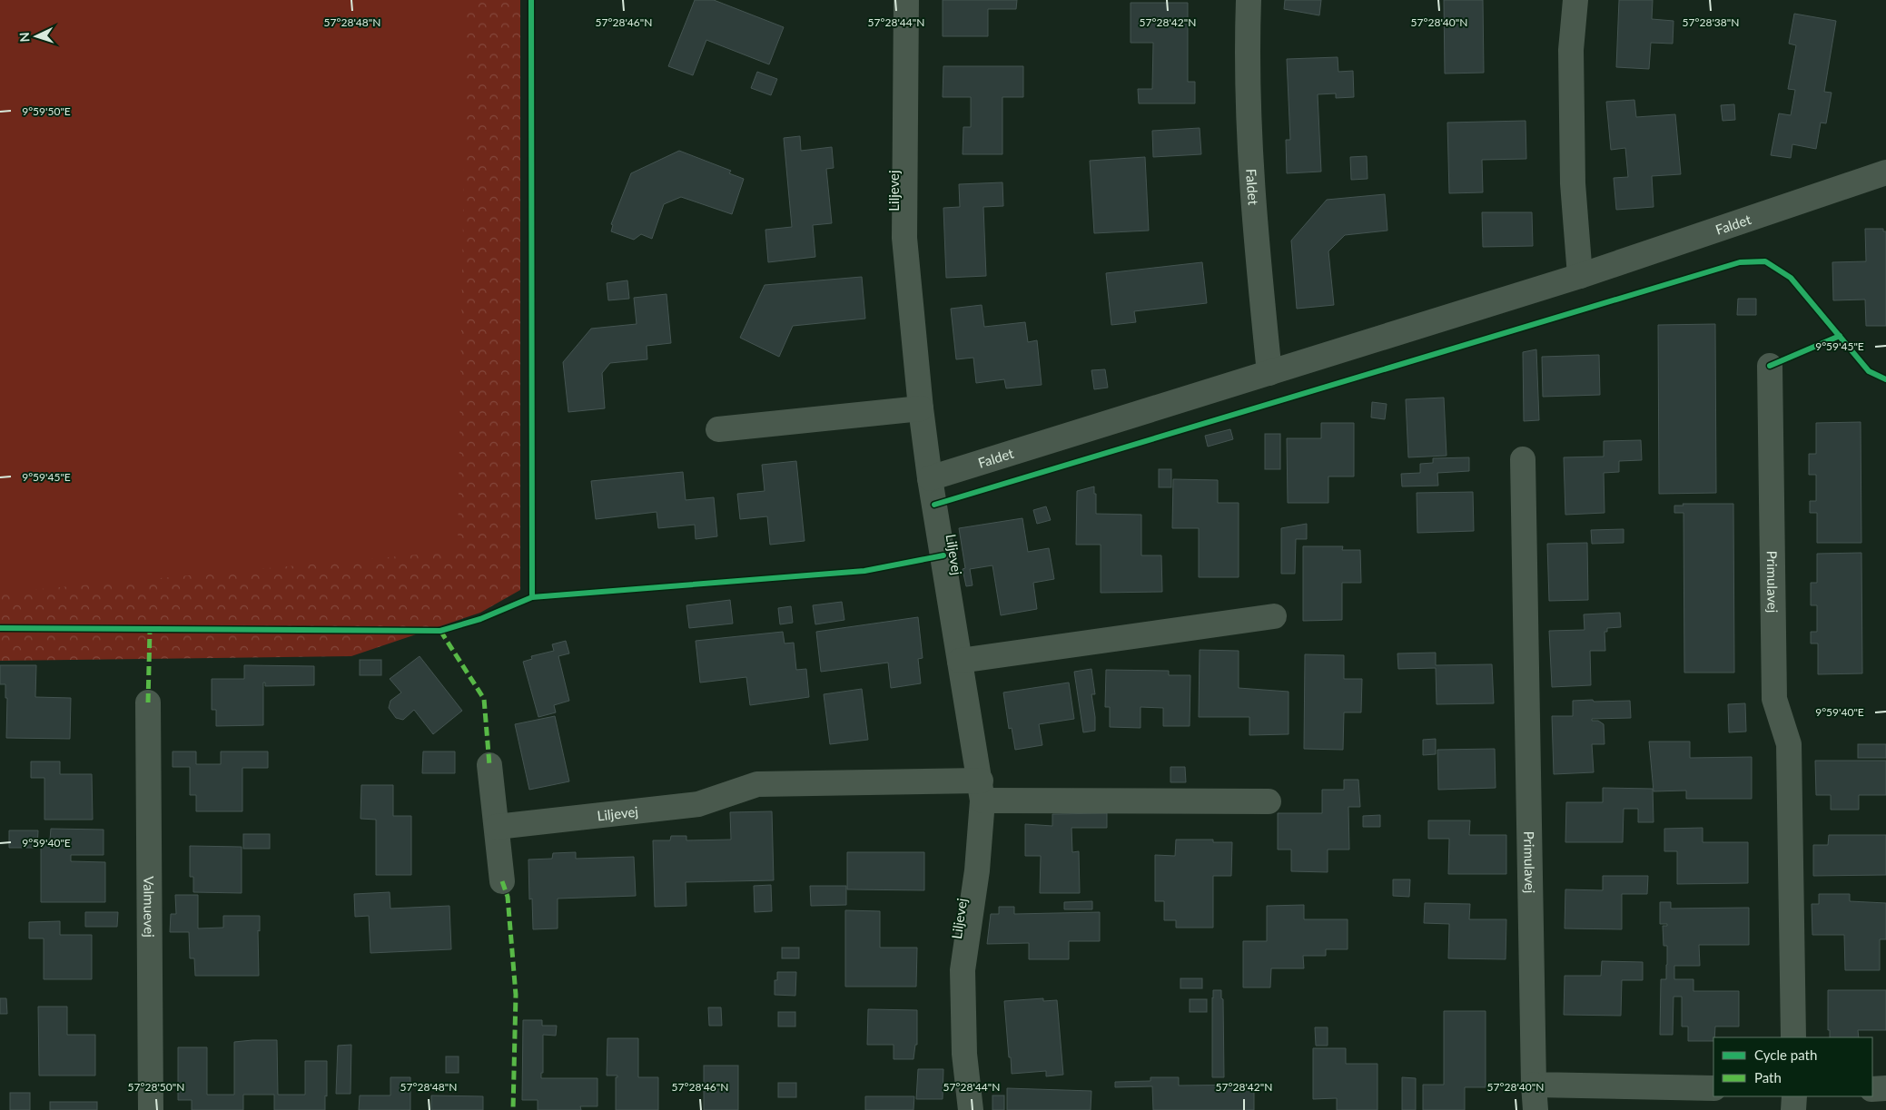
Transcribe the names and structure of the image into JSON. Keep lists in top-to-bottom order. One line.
{"streets":{"street":["Faldet","Liljevej","Primulavej","Valmuevej"]},"crossings":[["Faldet","Liljevej"]],"legend":["Cycle path","Path"],"north":"left","coordinates":["57°28'48\"N","57°28'46\"N","57°28'44\"N","57°28'42\"N","57°28'40\"N","57°28'38\"N","9°59'50\"E","9°59'45\"E","9°59'40\"E","57°28'50\"N"]}
